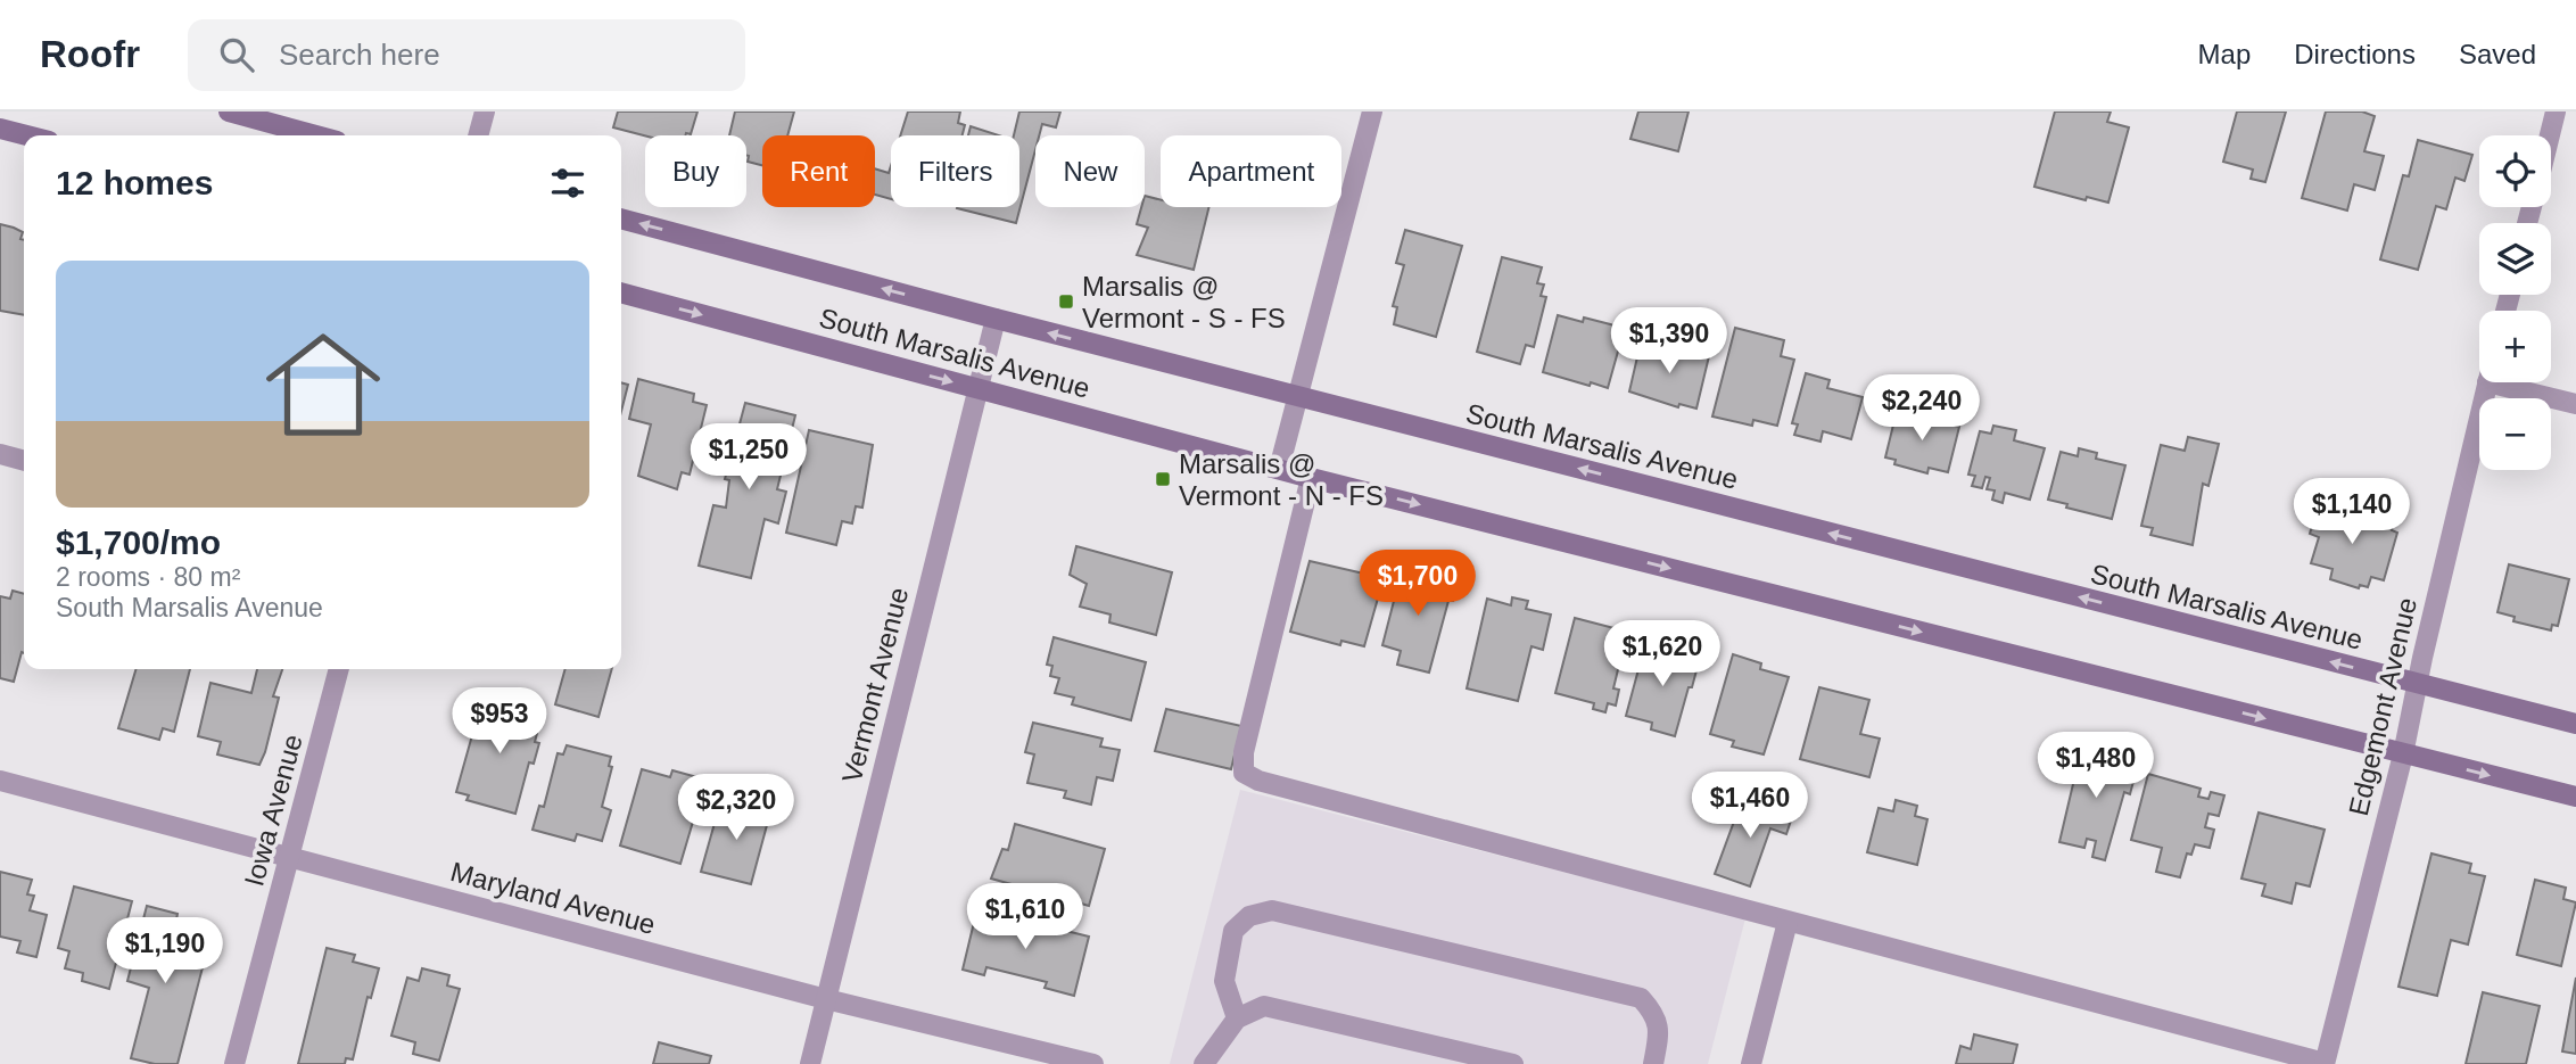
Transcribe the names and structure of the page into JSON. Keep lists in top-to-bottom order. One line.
{"streets":{"main road":["South Marsalis Avenue"],"street":["Vermont Avenue","Edgemont Avenue","Iowa Avenue","Maryland Avenue"]},"crossings":[["South Marsalis Avenue","Vermont Avenue"],["South Marsalis Avenue","Edgemont Avenue"],["Vermont Avenue","Maryland Avenue"],["Iowa Avenue","Maryland Avenue"]],"places":{"transit":["Marsalis @ Vermont - S - FS","Marsalis @ Vermont - N - FS"]},"page":{"header":"Roofr","search":"Search here","nav":["Map","Directions","Saved"],"map_buttons":["+","−"],"chip":["Buy","Rent","Filters","New","Apartment"],"heading":"12 homes","list":[{"name":"$1,700/mo","note":"2 rooms · 80 m² · South Marsalis Avenue"}],"price":["$1,390","$2,240","$1,250","$1,140","$1,700","$1,620","$953","$1,480","$1,460","$2,320","$1,610","$1,190"]}}
